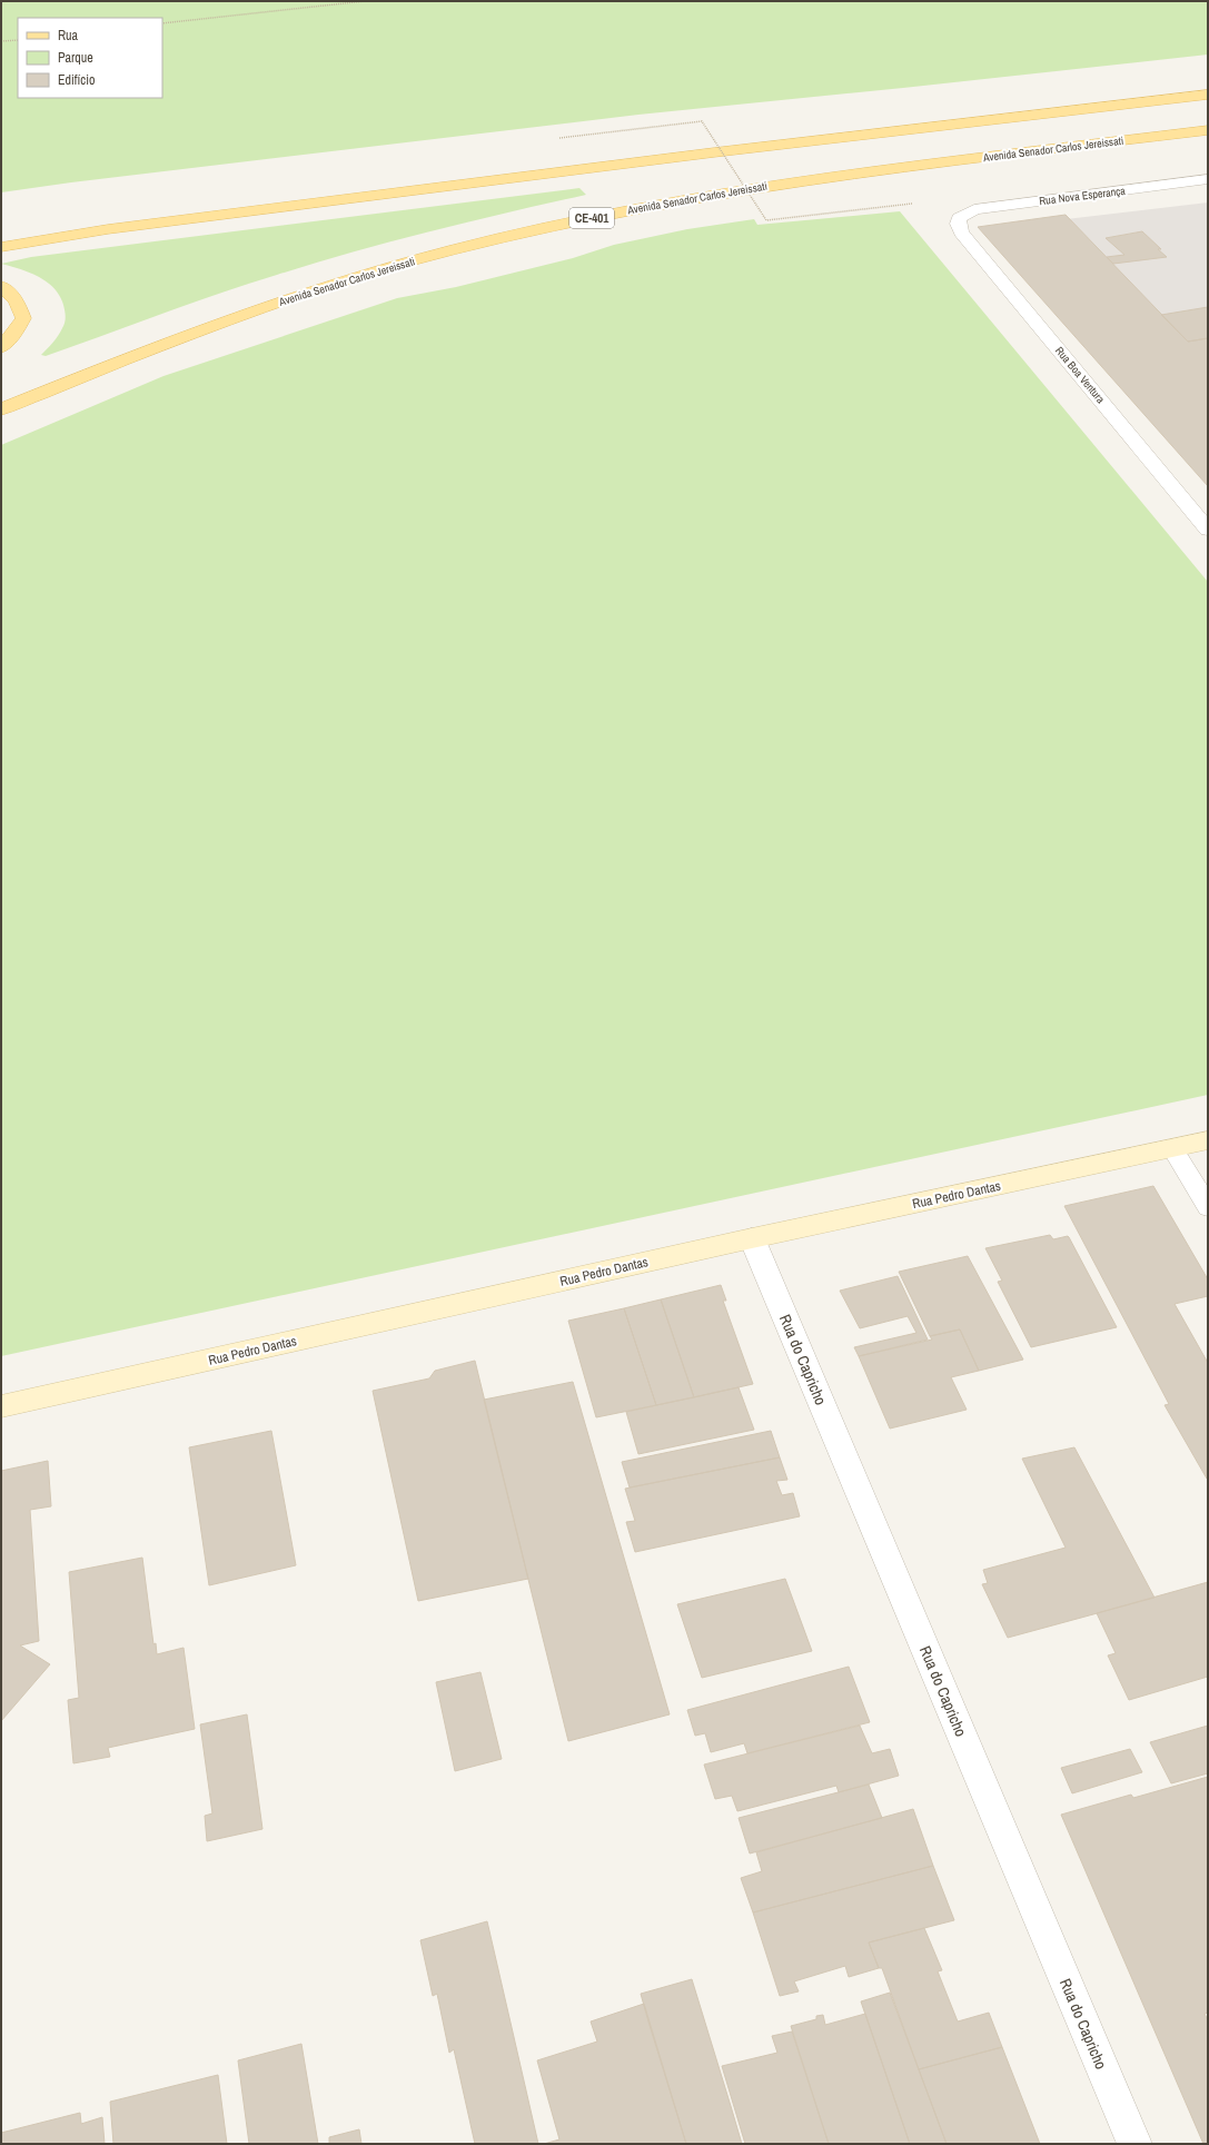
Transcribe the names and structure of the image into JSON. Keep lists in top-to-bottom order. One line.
{"streets":{"main road":["Avenida Senador Carlos Jereissati","CE-401","Rua Pedro Dantas"],"street":["Rua Nova Esperança","Rua Boa Ventura","Rua do Capricho"]},"crossings":[["Rua Nova Esperança","Rua Boa Ventura"],["Rua Pedro Dantas","Rua do Capricho"]],"legend":["Rua","Parque","Edifício"]}
